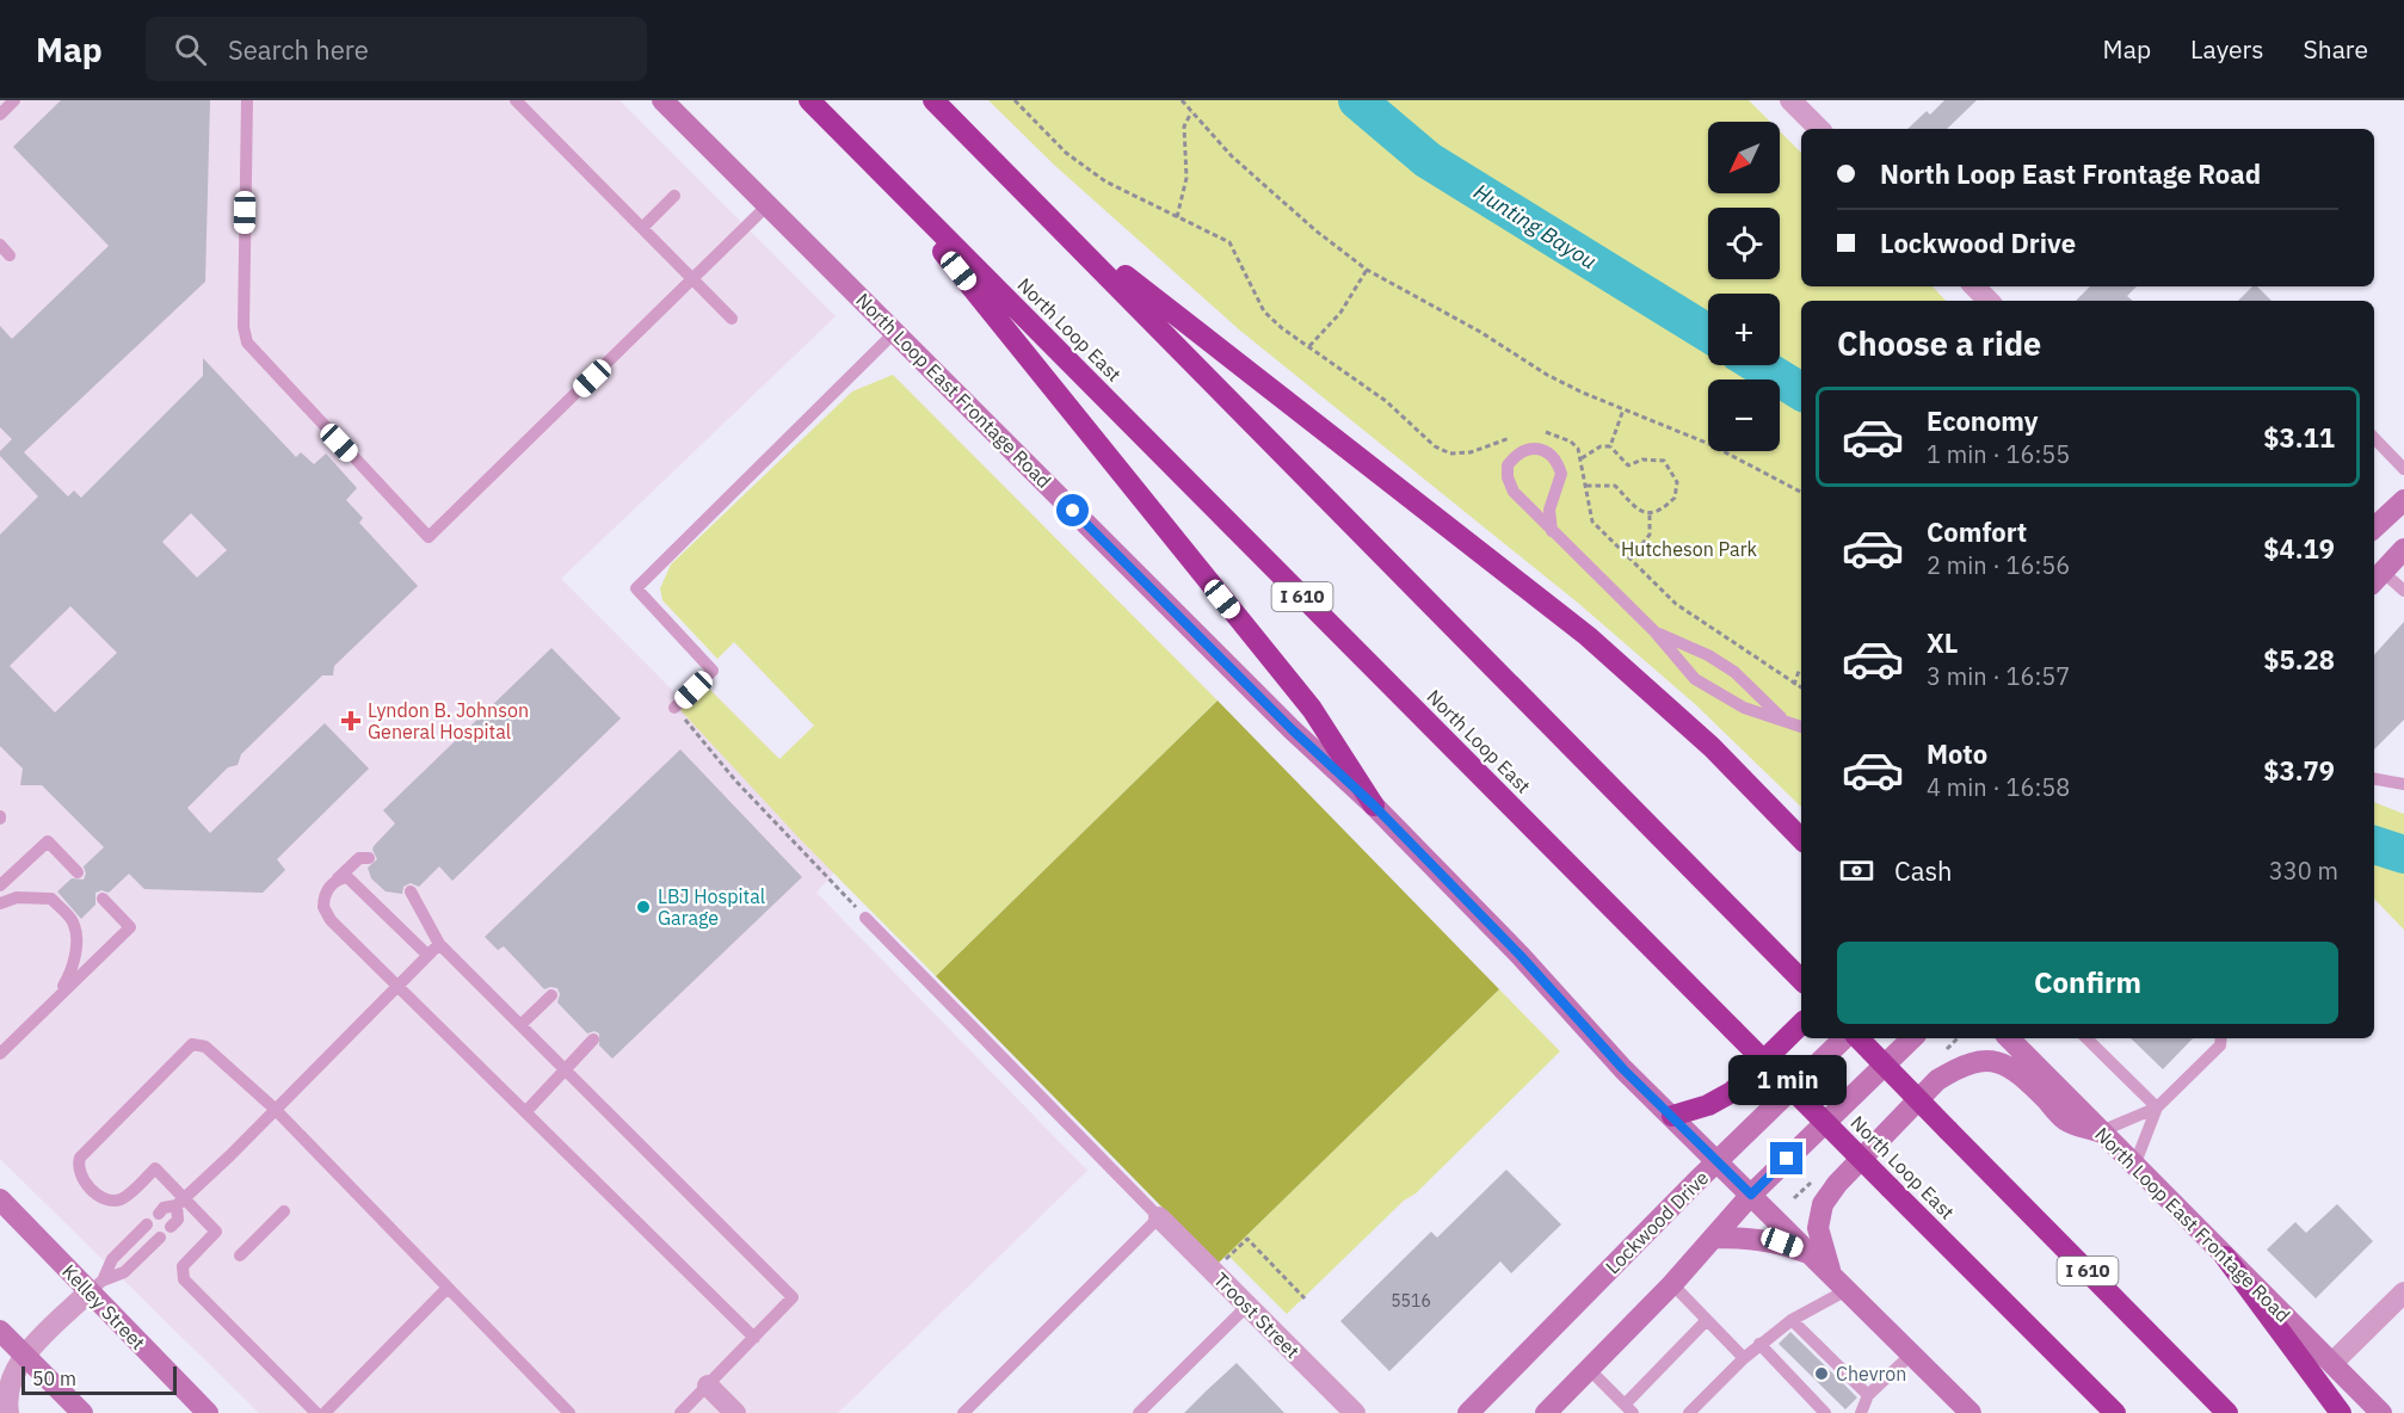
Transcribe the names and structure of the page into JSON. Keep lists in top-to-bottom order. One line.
{"streets":{"highway":["North Loop East","I 610"],"main road":["North Loop East Frontage Road","Lockwood Drive","Kelley Street"],"street":["Troost Street"]},"crossings":[["North Loop East Frontage Road","Lockwood Drive"]],"water":["Hunting Bayou"],"parks":["Hutcheson Park"],"places":{"health":["Lyndon B. Johnson General Hospital"],"other":["LBJ Hospital Garage","Chevron"]},"house_numbers":["5516"],"scale_bar":"50 m","north":"bottom left","page":{"header":"Map","search":"Search here","nav":["Map","Layers","Share"],"map_buttons":["+","−"],"banner":["North Loop East Frontage Road","Lockwood Drive"],"heading":"Choose a ride","list":[{"name":"Economy","note":"1 min · 16:55","value":"$3.11"},{"name":"Comfort","note":"2 min · 16:56","value":"$4.19"},{"name":"XL","note":"3 min · 16:57","value":"$5.28"},{"name":"Moto","note":"4 min · 16:58","value":"$3.79"}],"pay":["Cash","330 m"],"buttons":"Confirm","bubble":"1 min","scale":"50 m"}}
